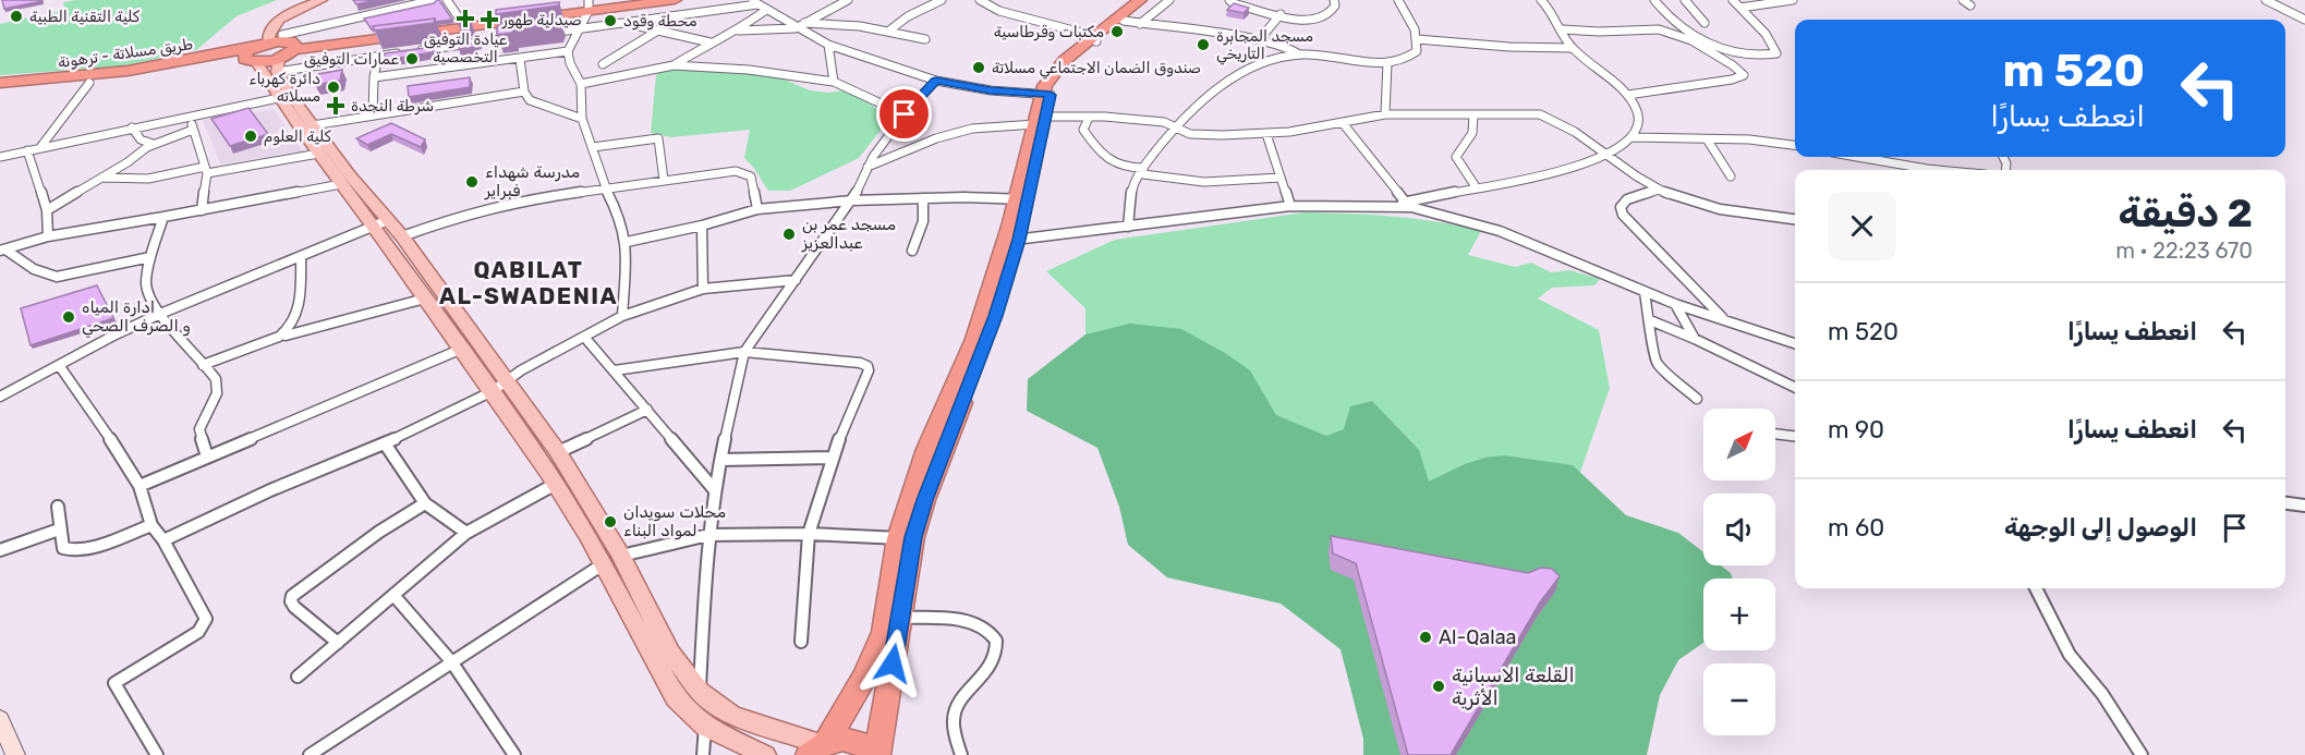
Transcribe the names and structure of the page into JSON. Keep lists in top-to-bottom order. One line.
{"streets":{"highway":["طريق مسلاتة - ترهونة"]},"districts":["QABILAT AL-SWADENIA"],"places":{"other":["كلية التقنية الطبية","محطة وقود","مكتبات وقرطاسية","مسجد المجابرة التاريخي","عمارات التوفيق","صندوق الضمان الاجتماعي مسلاتة","دائرة كهرباء مسلاته","كلية العلوم","مدرسة شهداء فبراير","مسجد عمر بن عبدالعزيز","ادارة المياه و الصرف الصحي","محلات سويدان لمواد البناء","Al-Qalaa","القلعة الاسبانية الأثرية"],"health":["عيادة التوفيق التخصصية","صيدلية طهور","شرطة النجدة"]},"north":"top right","page":{"turn":["520 m","انعطف يسارًا"],"heading":["2 دقيقة","670 m · 22:23"],"list":[{"name":"انعطف يسارًا","value":"520 m"},{"name":"انعطف يسارًا","value":"90 m"},{"name":"الوصول إلى الوجهة","value":"60 m"}],"map_buttons":["+","−"]}}
